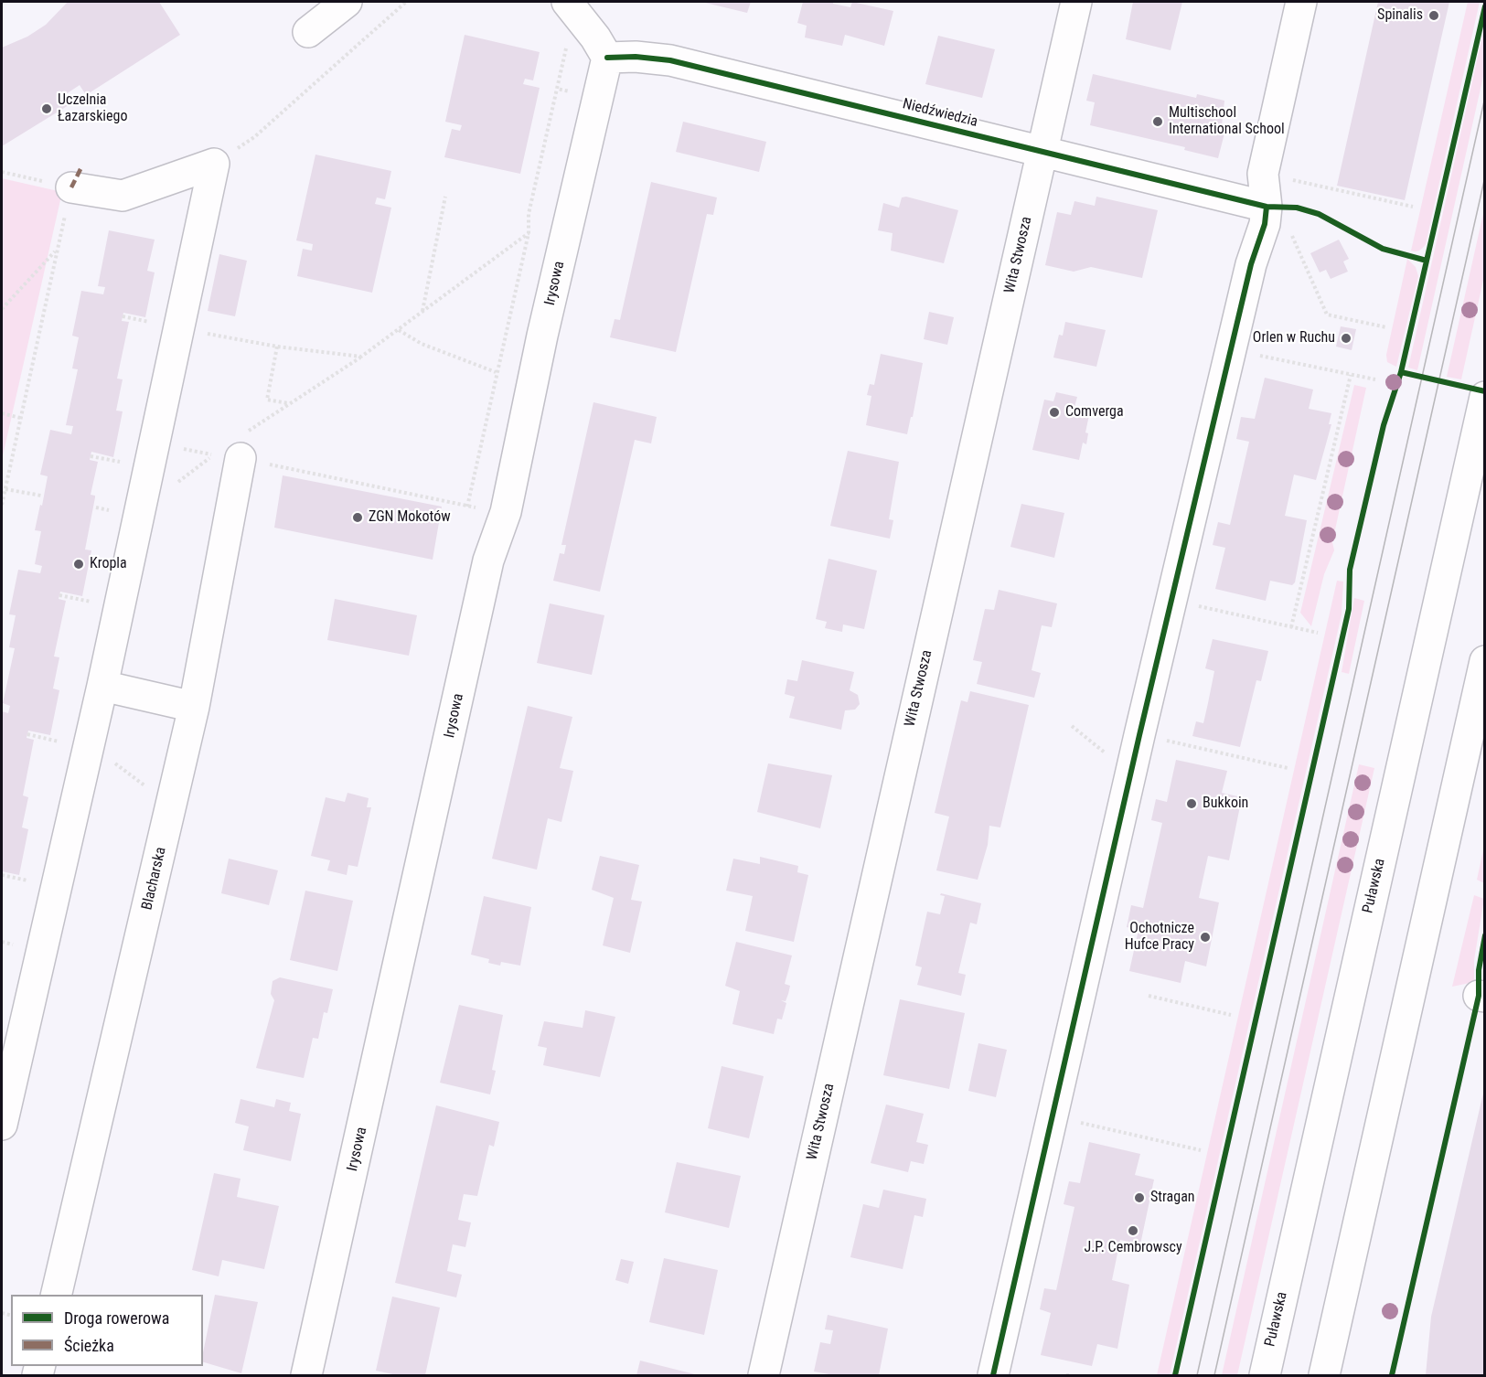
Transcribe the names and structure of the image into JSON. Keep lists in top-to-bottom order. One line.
{"streets":{"street":["Niedźwiedzia","Wita Stwosza","Irysowa","Blacharska","Puławska"]},"crossings":[["Niedźwiedzia","Wita Stwosza"],["Niedźwiedzia","Irysowa"]],"places":["Spinalis","Uczelnia Łazarskiego","Multischool International School","Orlen w Ruchu","Comverga","ZGN Mokotów","Kropla","Bukkoin","Ochotnicze Hufce Pracy","Stragan","J.P. Cembrowscy"],"legend":["Droga rowerowa","Ścieżka"]}
